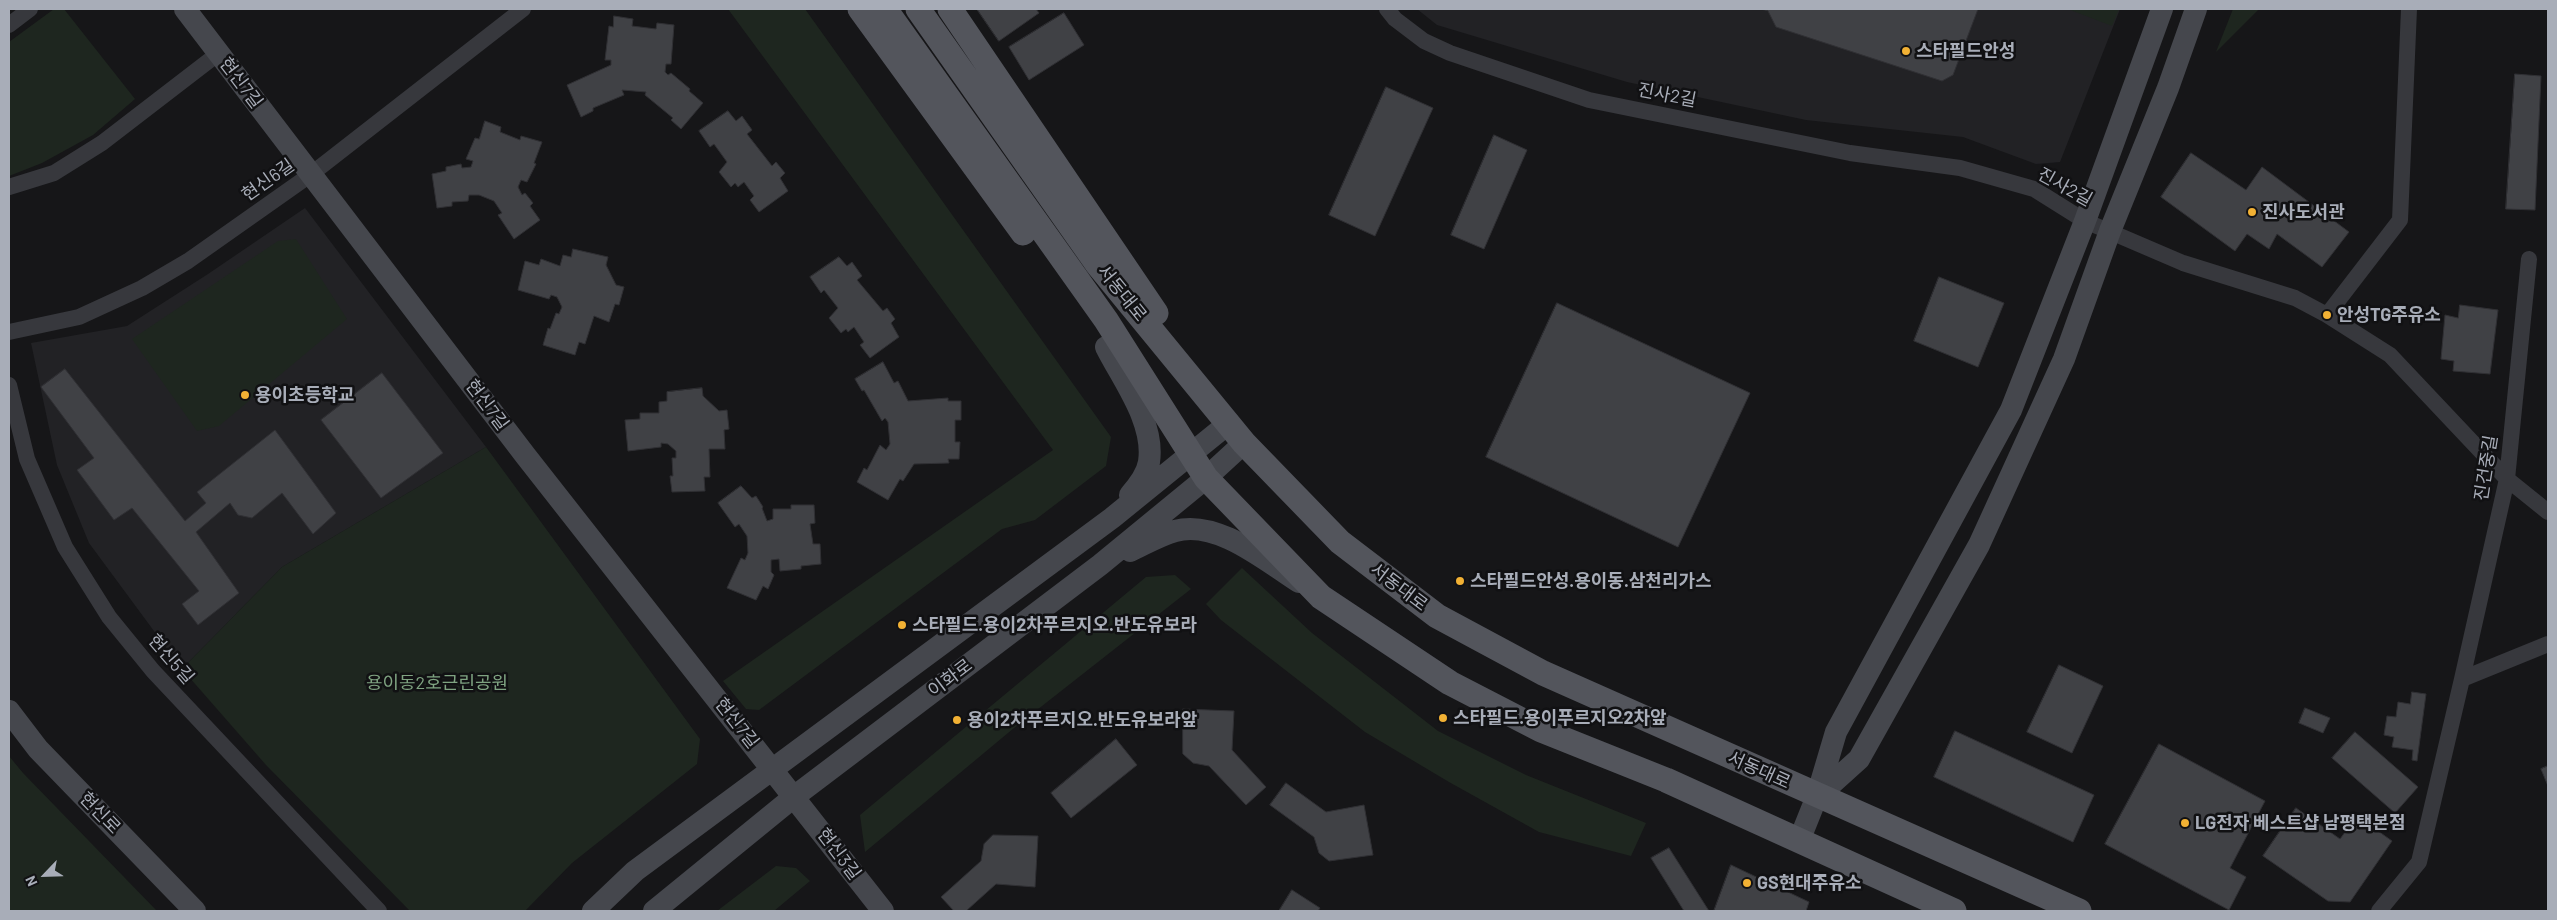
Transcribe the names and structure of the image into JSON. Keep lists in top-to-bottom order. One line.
{"streets":{"main road":["서동대로"],"street":["현신7길","진사2길","현신6길","진건중길","현신5길","이화로","현신로","현신3길"]},"crossings":[["현신7길","현신6길"],["현신7길","이화로"],["현신7길","현신3길"],["진사2길","진건중길"],["서동대로","이화로"],["이화로","현신3길"]],"parks":["용이동2호근린공원"],"places":["스타필드안성","진사도서관","안성TG주유소","용이초등학교","스타필드안성.용이동.삼천리가스","스타필드.용이2차푸르지오.반도유보라","스타필드.용이푸르지오2차앞","용이2차푸르지오.반도유보라앞","LG전자 베스트샵 남평택본점","GS현대주유소"],"north":"bottom left"}
